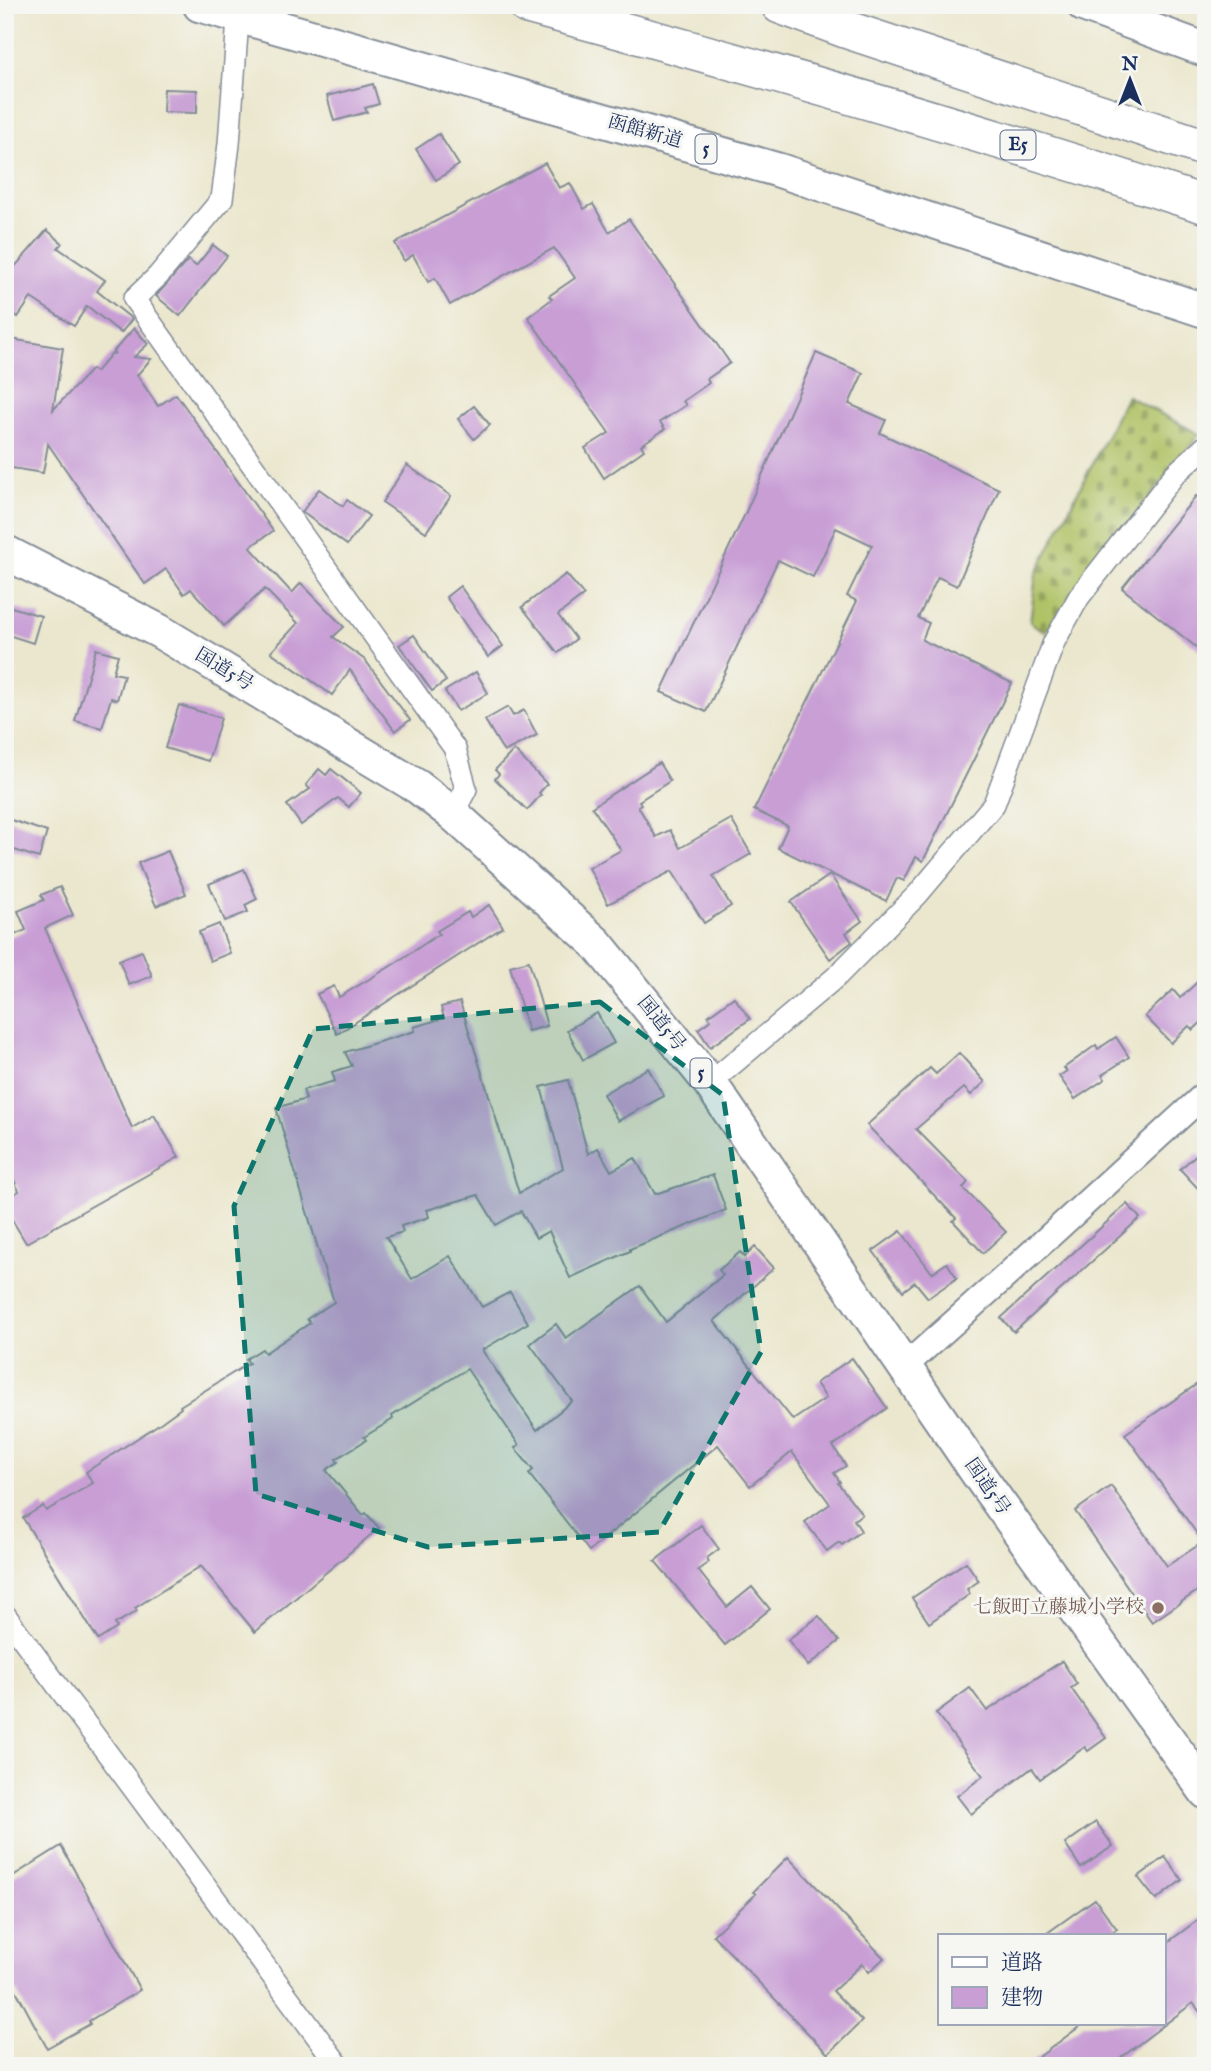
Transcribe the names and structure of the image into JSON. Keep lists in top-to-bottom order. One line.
{"streets":{"highway":["函館新道","E5","5","国道5号"]},"places":["七飯町立藤城小学校"],"legend":["道路","建物"],"north":"top"}
